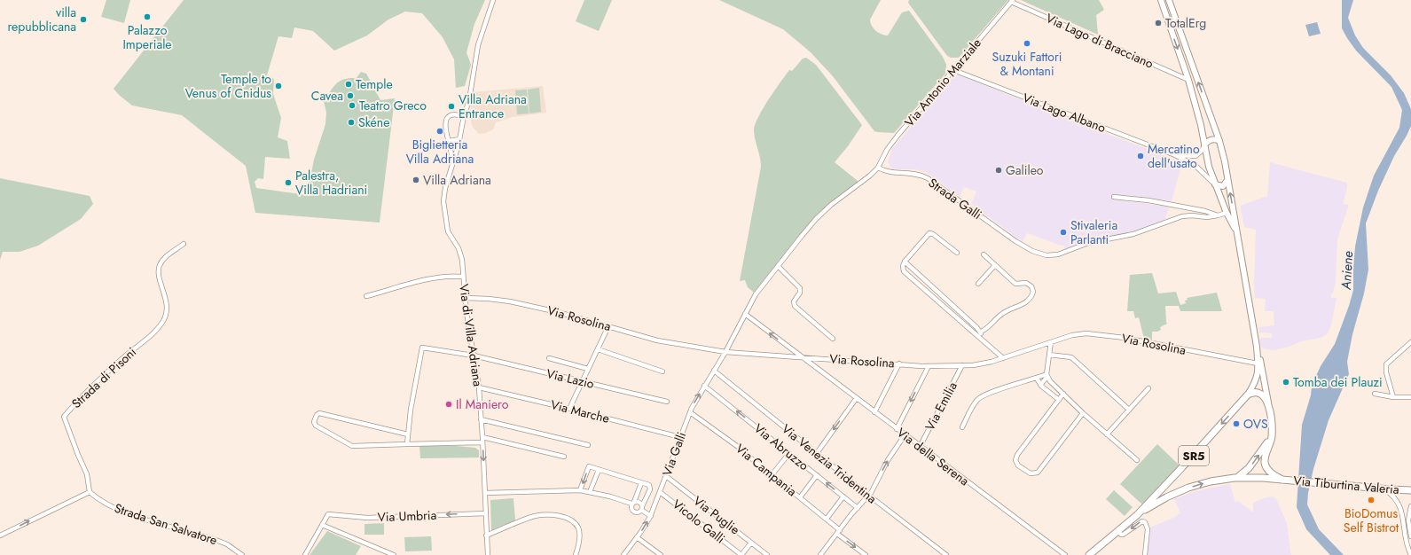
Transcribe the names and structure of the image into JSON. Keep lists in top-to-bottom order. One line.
{"streets":{"main road":["SR5","Via Tiburtina Valeria"],"street":["Via Lago di Bracciano","Via Antonio Marziale","Via Lago Albano","Strada Galli","Via Rosolina","Via di Villa Adriana","Strada di Pisoni","Via Lazio","Via Emilia","Via Marche","Via Abruzzo","Via Galli","Via della Serena","Via Venezia Tridentina","Via Campania","Via Puglie","Via Umbria","Vicolo Galli","Strada San Salvatore"]},"crossings":[["Via Lago di Bracciano","Via Antonio Marziale"],["Via Antonio Marziale","Via Lago Albano"],["Via Antonio Marziale","Strada Galli"],["Via Rosolina","Via di Villa Adriana"],["Via Rosolina","Via Emilia"],["Via Rosolina","Via Galli"],["Via Rosolina","Via della Serena"],["Via di Villa Adriana","Via Lazio"],["Via di Villa Adriana","Via Marche"],["Via di Villa Adriana","Via Umbria"],["Strada di Pisoni","Strada San Salvatore"],["Via Emilia","Via della Serena"],["Via Marche","Via Galli"],["Via Abruzzo","Via Galli"],["Via Galli","Via Venezia Tridentina"],["Via Galli","Via Campania"],["Via Galli","Via Puglie"],["Via Galli","Vicolo Galli"],["Via Puglie","Vicolo Galli"]],"one_way":["Via Abruzzo","Via Umbria"],"water":["Aniene"],"places":["Palazzo Imperiale","villa repubblicana","TotalErg","Suzuki Fattori & Montani","Temple","Temple to Venus of Cnidus","Cavea","Teatro Greco","Villa Adriana Entrance","Skéne","Biglietteria Villa Adriana","Mercatino dell'usato","Galileo","Villa Adriana","Palestra, Villa Hadriani","Stivaleria Parlanti","Tomba dei Plauzi","Il Maniero","OVS","BioDomus Self Bistrot"]}
